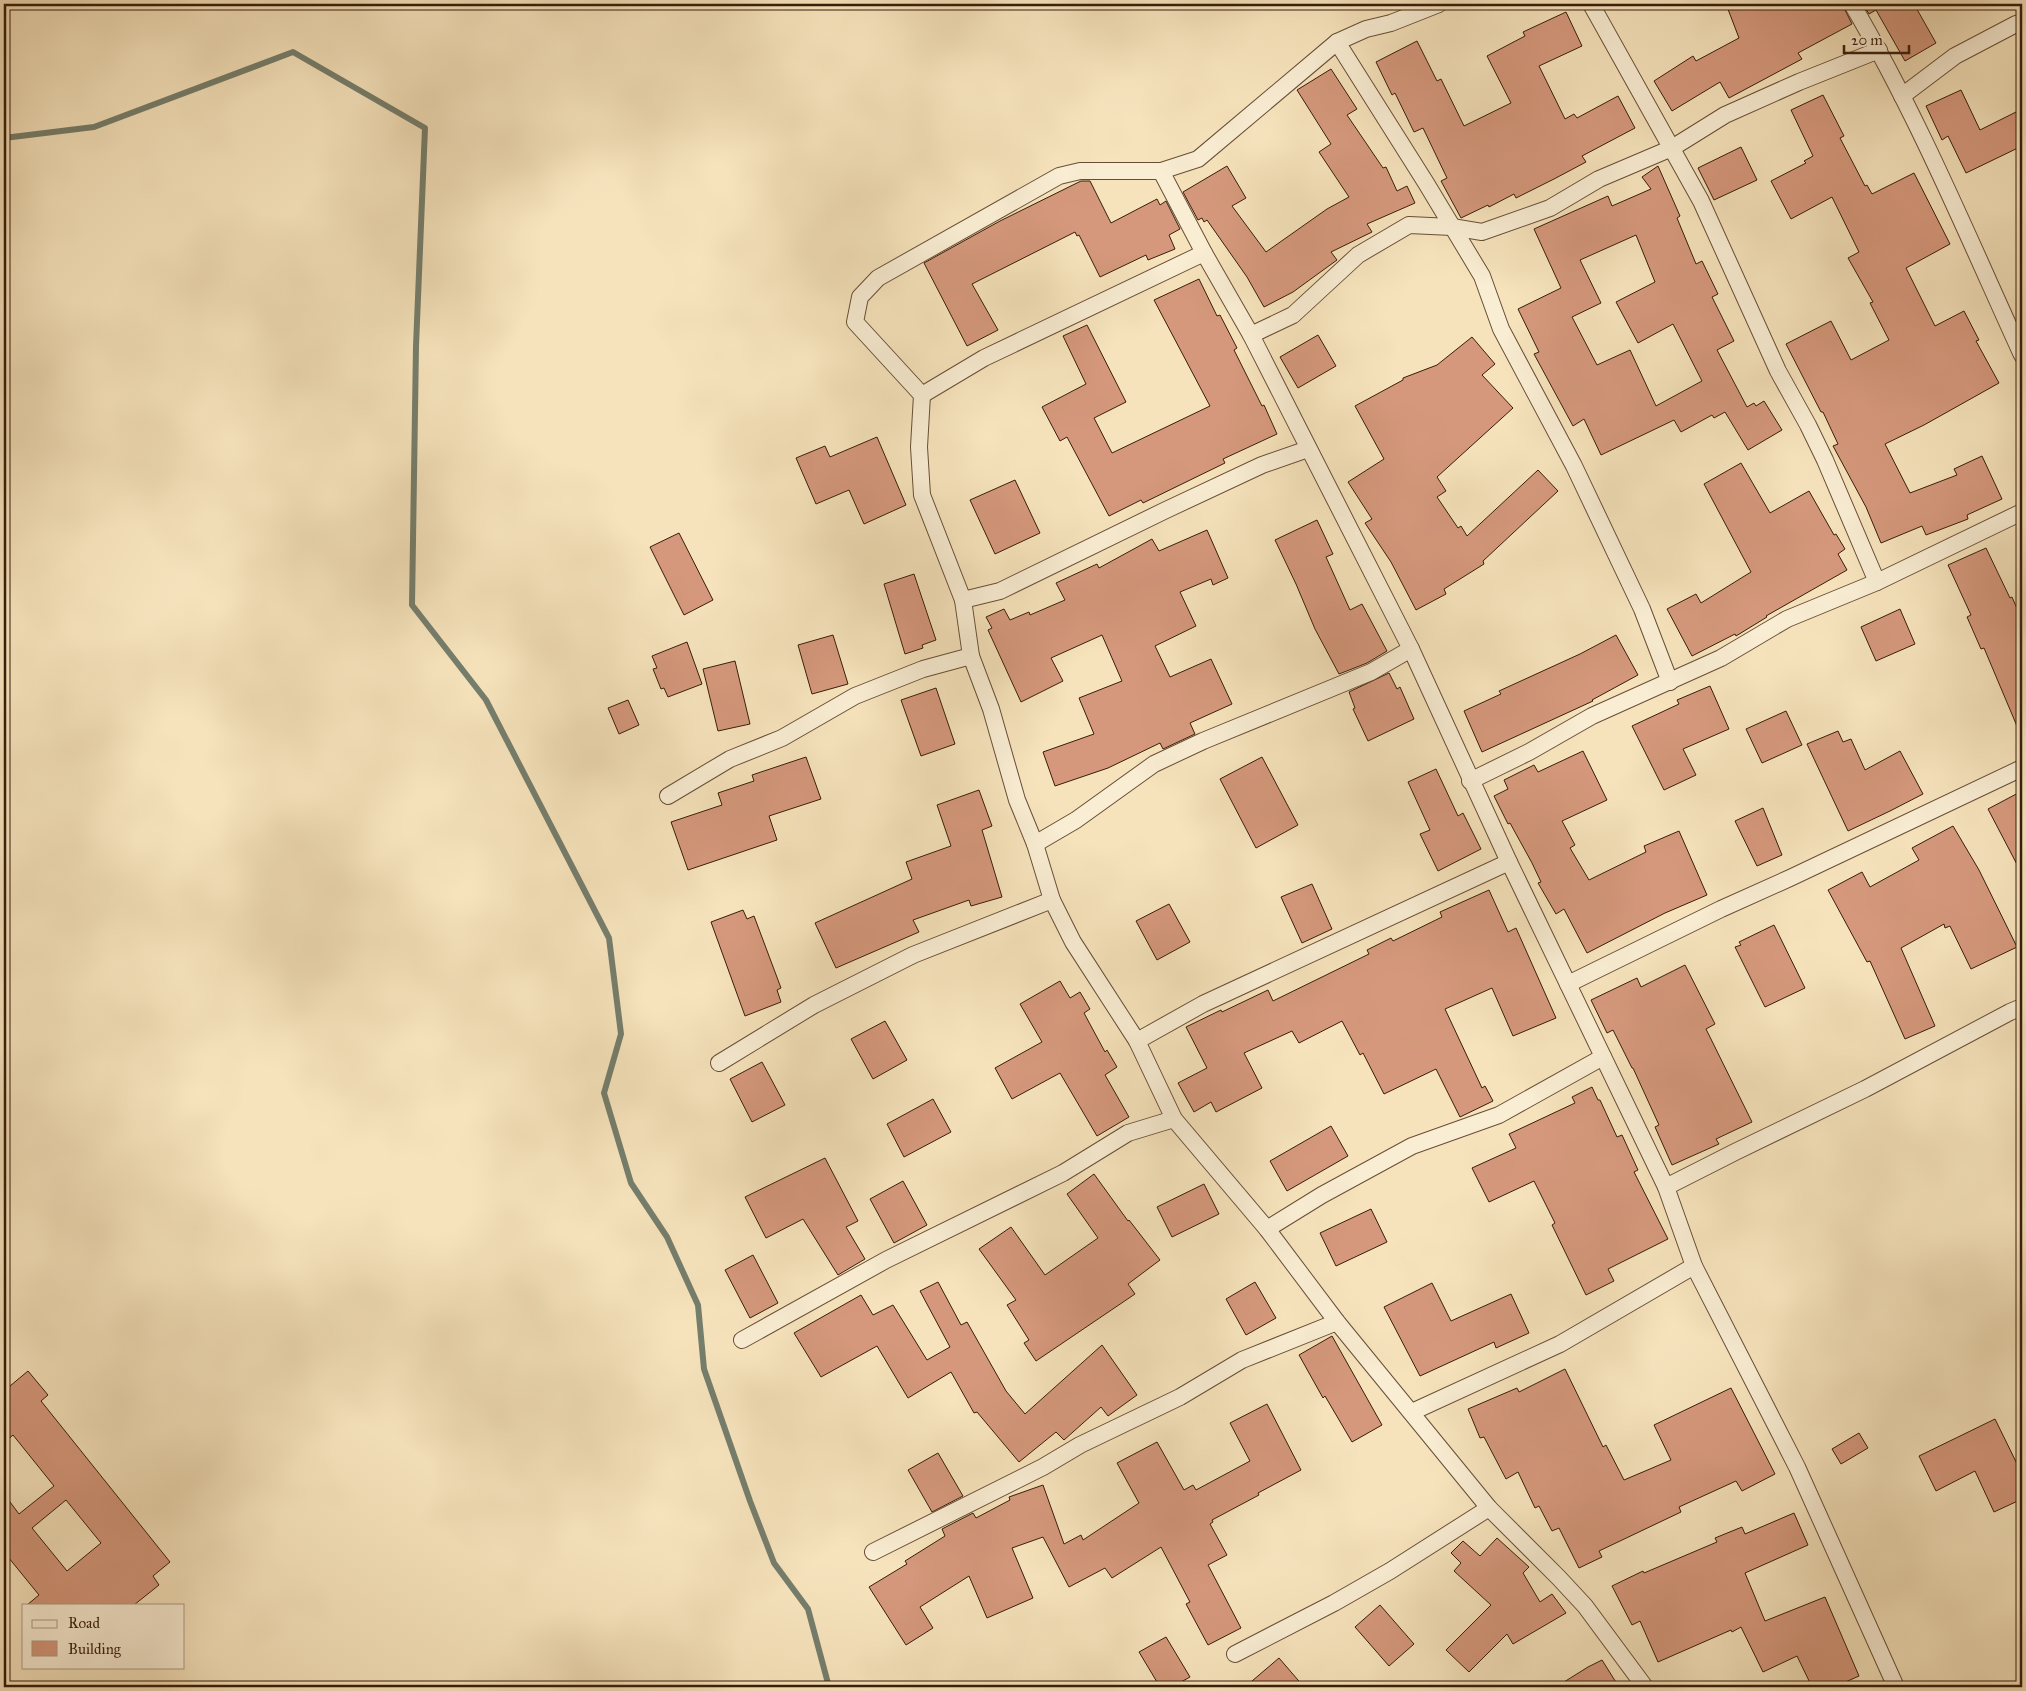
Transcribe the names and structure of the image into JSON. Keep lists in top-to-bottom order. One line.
{"legend":["Road","Building"],"scale_bar":"20 m"}
